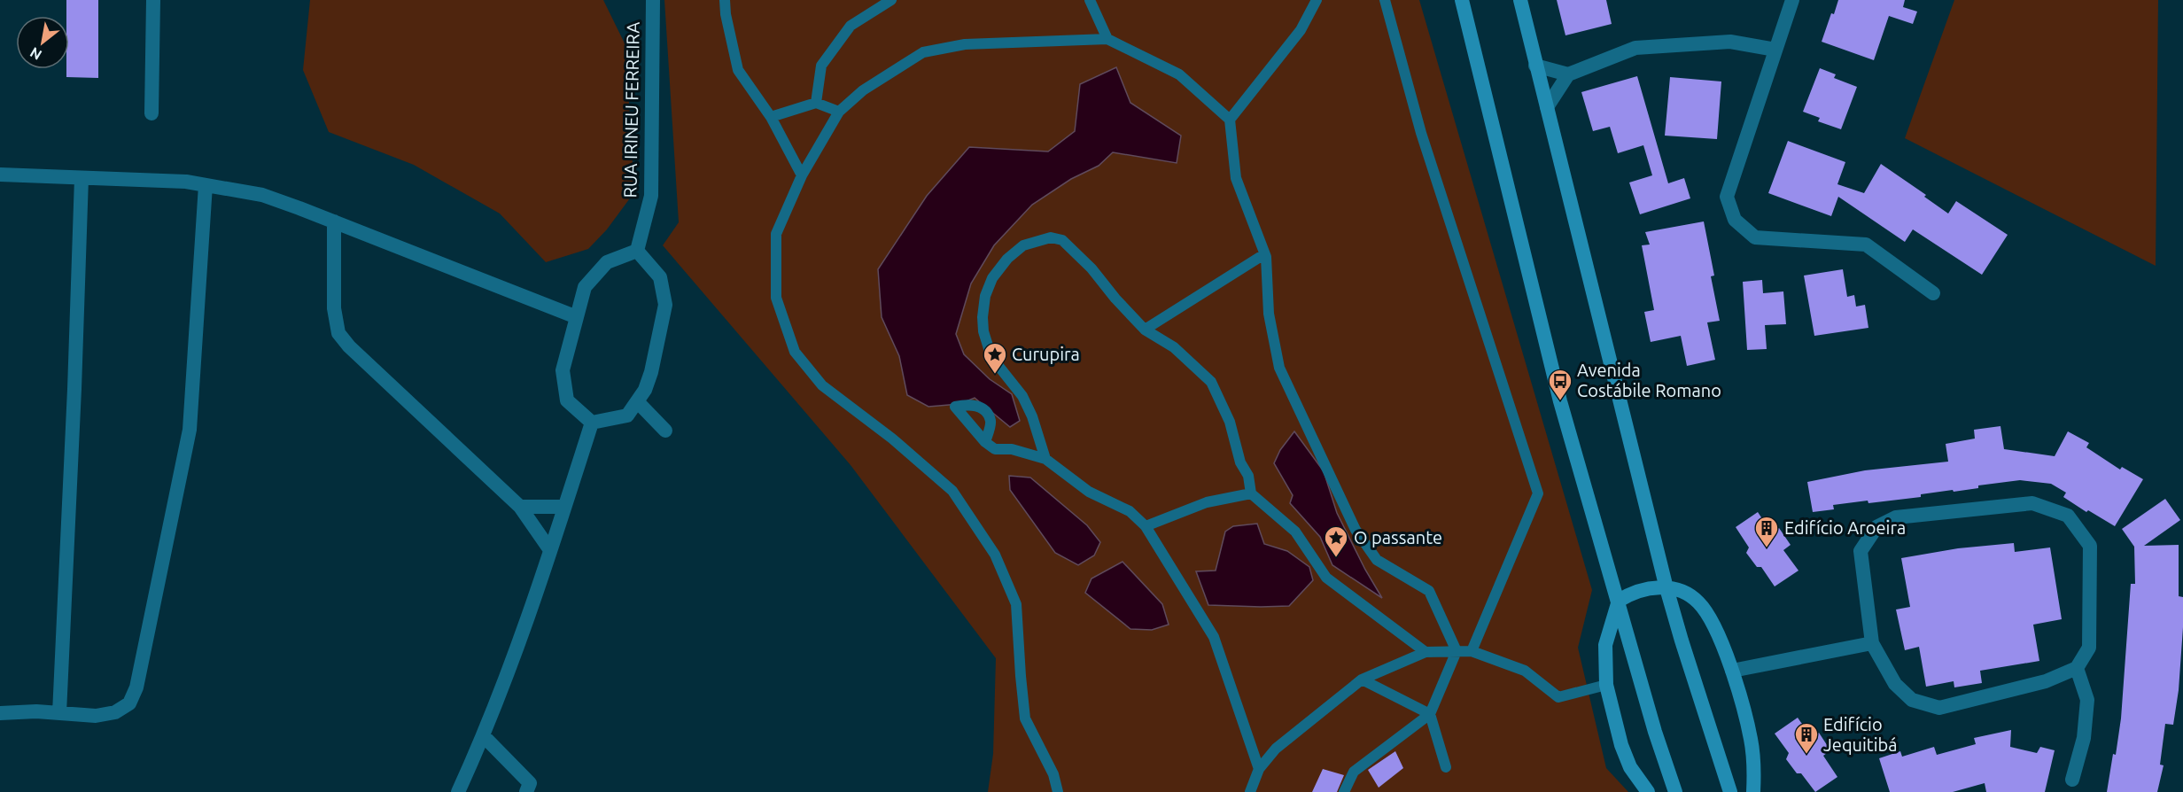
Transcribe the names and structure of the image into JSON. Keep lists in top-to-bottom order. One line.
{"streets":{"street":["RUA IRINEU FERREIRA"]},"places":{"place":["Curupira","O passante"],"bus stop":["Avenida Costábile Romano"],"building":["Edifício Aroeira","Edifício Jequitibá"]},"north":"bottom left"}
